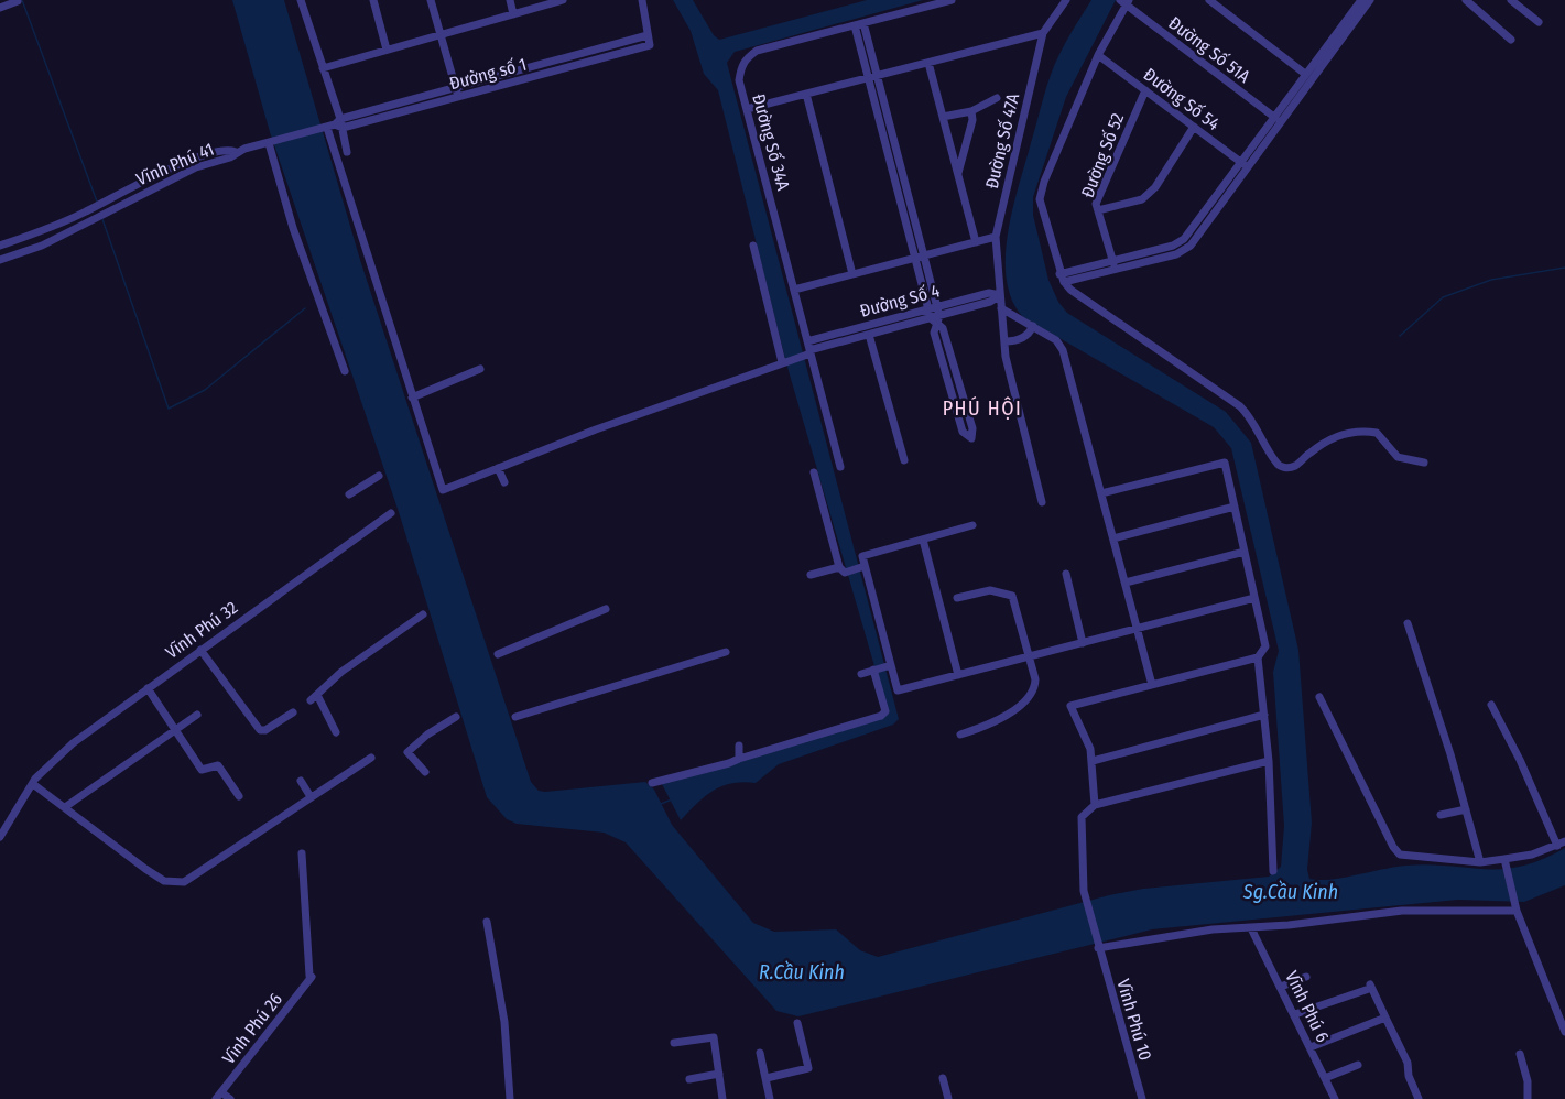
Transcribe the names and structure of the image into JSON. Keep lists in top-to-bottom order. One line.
{"streets":{"street":["Đường Số 51A","Đường số 1","Đường Số 54","Đường Số 47A","Đường Số 34A","Đường Số 52","Vĩnh Phú 41","Đường Số 4","Vĩnh Phú 32","Vĩnh Phú 6","Vĩnh Phú 10","Vĩnh Phú 26"]},"crossings":[["Đường Số 54","Đường Số 52"],["Đường Số 47A","Đường Số 4"],["Đường Số 34A","Đường Số 4"]],"districts":["PHÚ HỘI"],"water":["Sg.Cầu Kinh","R.Cầu Kinh"]}
